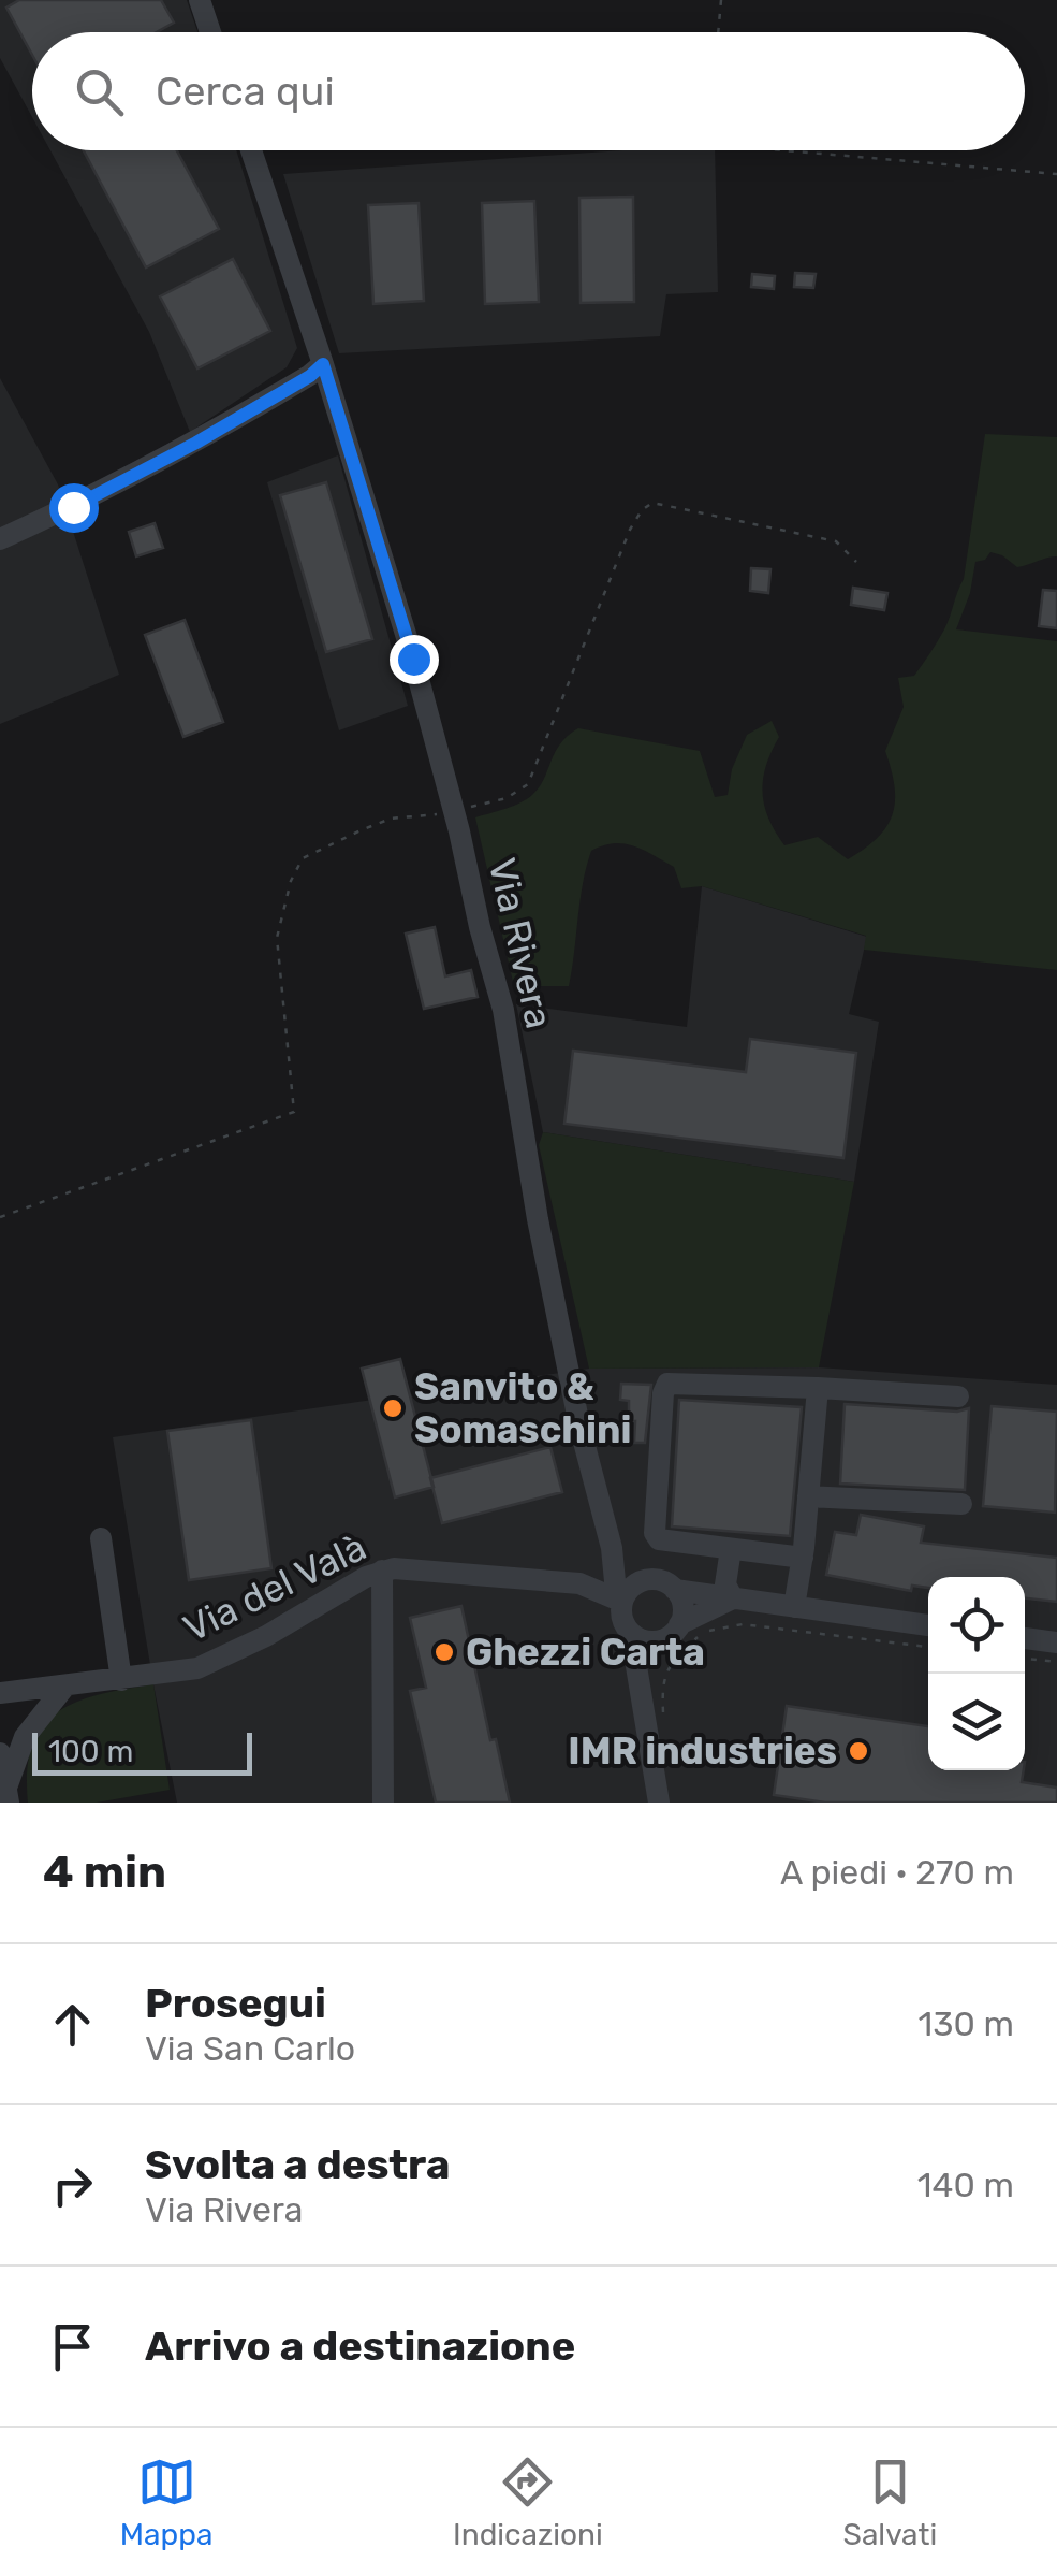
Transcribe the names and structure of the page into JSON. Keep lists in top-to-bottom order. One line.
{"streets":{"street":["Via Rivera","Via del Valà"]},"crossings":[["Via Rivera","Via del Valà"]],"places":["Sanvito & Somaschini","Ghezzi Carta","IMR industries"],"scale_bar":"100 m","page":{"search":"Cerca qui","scale":"100 m","heading":["4 min","A piedi · 270 m"],"list":[["Prosegui","Via San Carlo","130 m"],["Svolta a destra","Via Rivera","140 m"],"Arrivo a destinazione"],"nav":["Mappa","Indicazioni","Salvati"]}}
